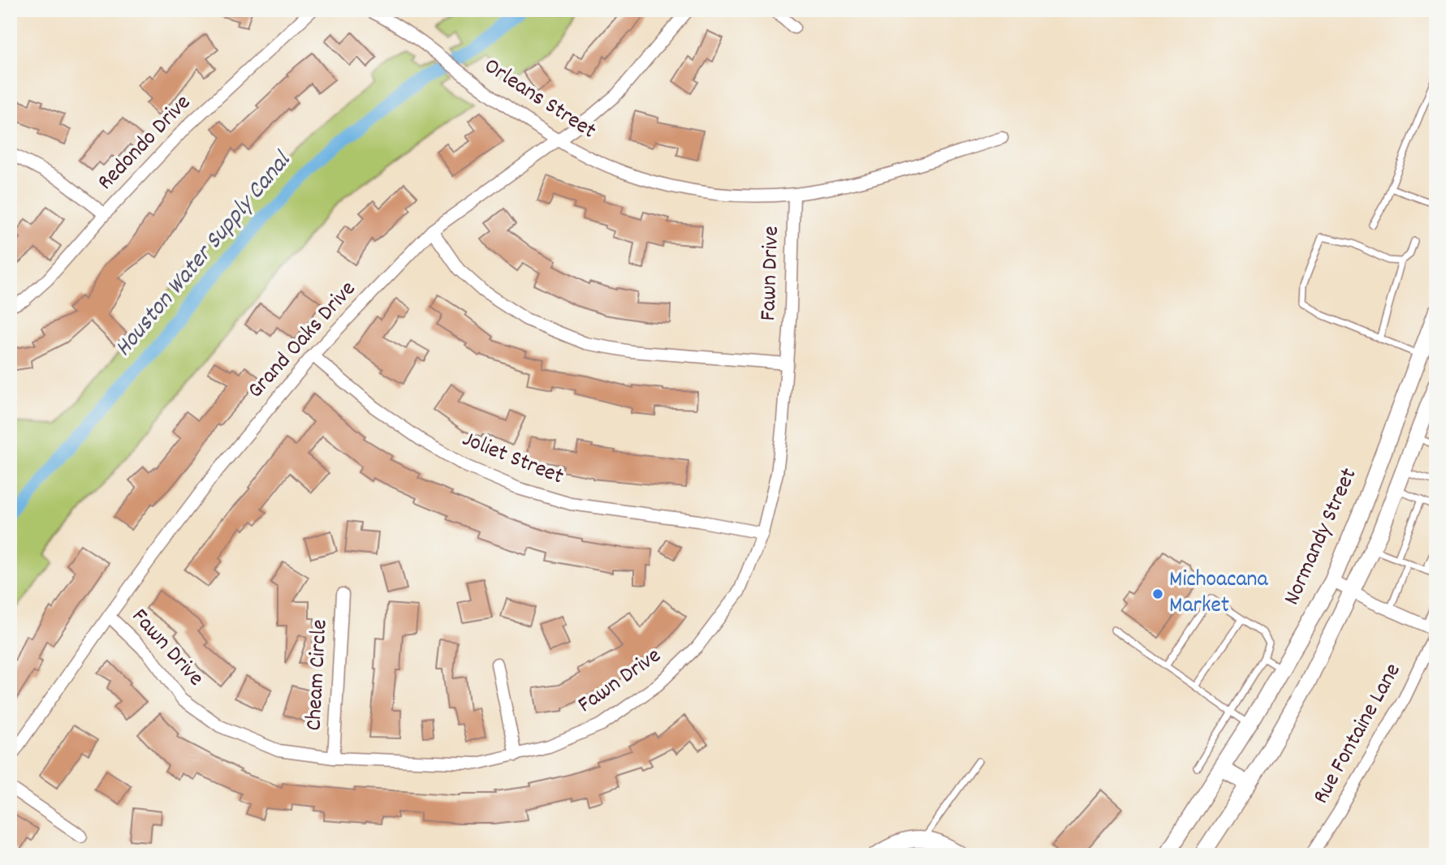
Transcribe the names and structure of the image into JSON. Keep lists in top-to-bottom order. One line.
{"streets":{"main road":["Normandy Street"],"street":["Orleans Street","Redondo Drive","Fawn Drive","Grand Oaks Drive","Joliet Street","Cheam Circle","Rue Fontaine Lane"]},"crossings":[["Orleans Street","Fawn Drive"],["Orleans Street","Grand Oaks Drive"],["Fawn Drive","Grand Oaks Drive"],["Fawn Drive","Joliet Street"],["Fawn Drive","Cheam Circle"],["Grand Oaks Drive","Joliet Street"]],"water":["Houston Water Supply Canal"],"places":["Michoacana Market"]}
